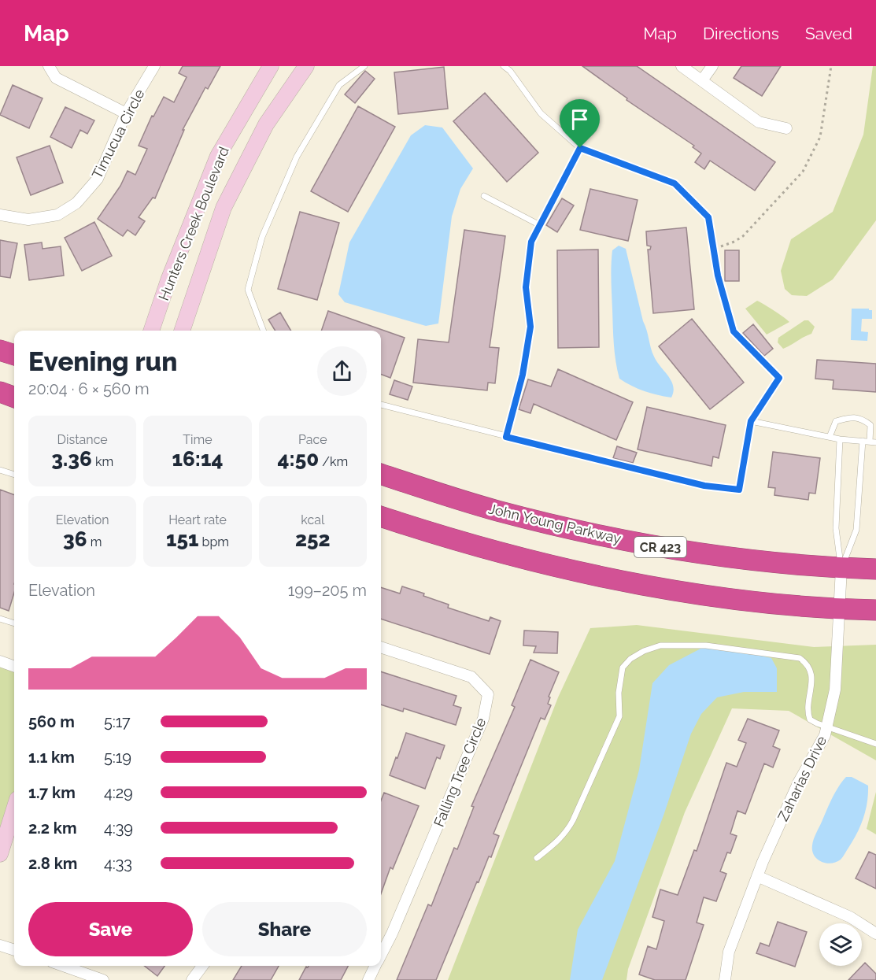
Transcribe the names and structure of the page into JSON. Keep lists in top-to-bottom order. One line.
{"streets":{"highway":["John Young Parkway","CR 423"],"street":["Timucua Circle","Hunters Creek Boulevard","Falling Tree Circle","Zaharias Drive"]},"crossings":[["John Young Parkway","Zaharias Drive"]],"page":{"header":"Map","nav":["Map","Directions","Saved"],"heading":["Evening run","20:04 · 6 × 560 m"],"stats":[["Distance","3.36 km"],["Time","16:14"],["Pace","4:50 /km"],["Elevation","36 m"],["Heart rate","151 bpm"],["kcal","252"]],"chart":["Elevation","199–205 m"],"list":[{"name":"560 m","note":"5:17"},{"name":"1.1 km","note":"5:19"},{"name":"1.7 km","note":"4:29"},{"name":"2.2 km","note":"4:39"},{"name":"2.8 km","note":"4:33"}],"buttons":["Save","Share"]}}
